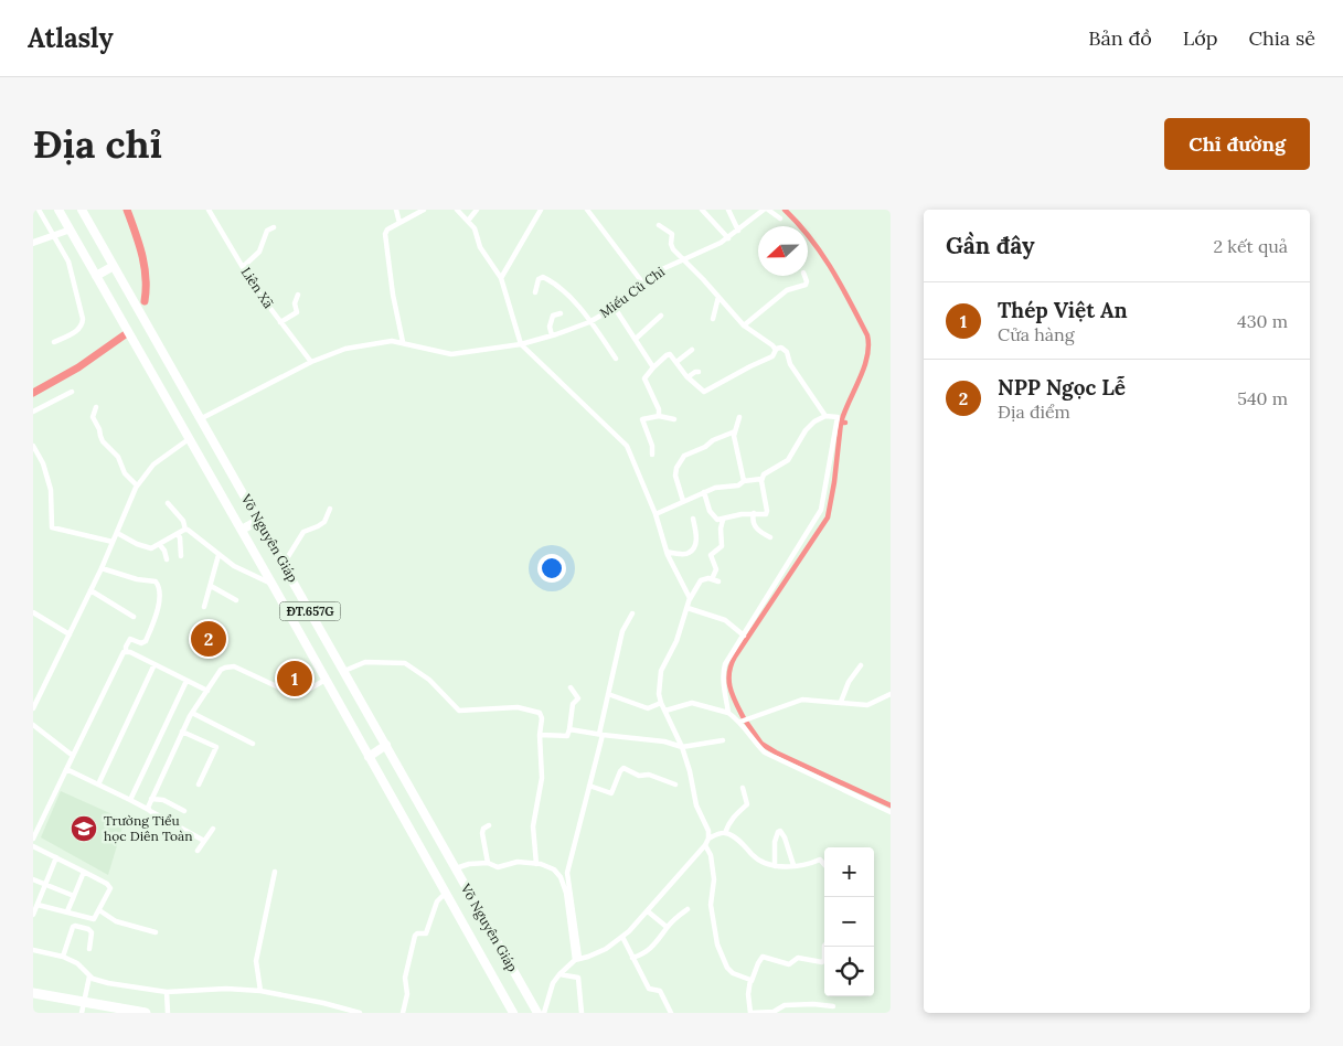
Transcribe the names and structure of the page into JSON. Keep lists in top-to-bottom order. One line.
{"streets":{"main road":["Võ Nguyên Giáp","ĐT.657G"],"street":["Liên Xã","Miếu Củ Chi"]},"crossings":[["Liên Xã","Miếu Củ Chi"],["Miếu Củ Chi","Võ Nguyên Giáp"]],"places":{"school or university":["Trường Tiểu học Diên Toàn"]},"north":"left","page":{"header":"Atlasly","nav":["Bản đồ","Lớp","Chia sẻ"],"buttons":"Chỉ đường","title":"Địa chỉ","heading":["Gần đây","2 kết quả"],"list":[{"mark":"1","name":"Thép Việt An","note":"Cửa hàng","value":"430 m"},{"mark":"2","name":"NPP Ngọc Lễ","note":"Địa điểm","value":"540 m"}],"pins":["2","1"],"map_buttons":["+","−"]}}
